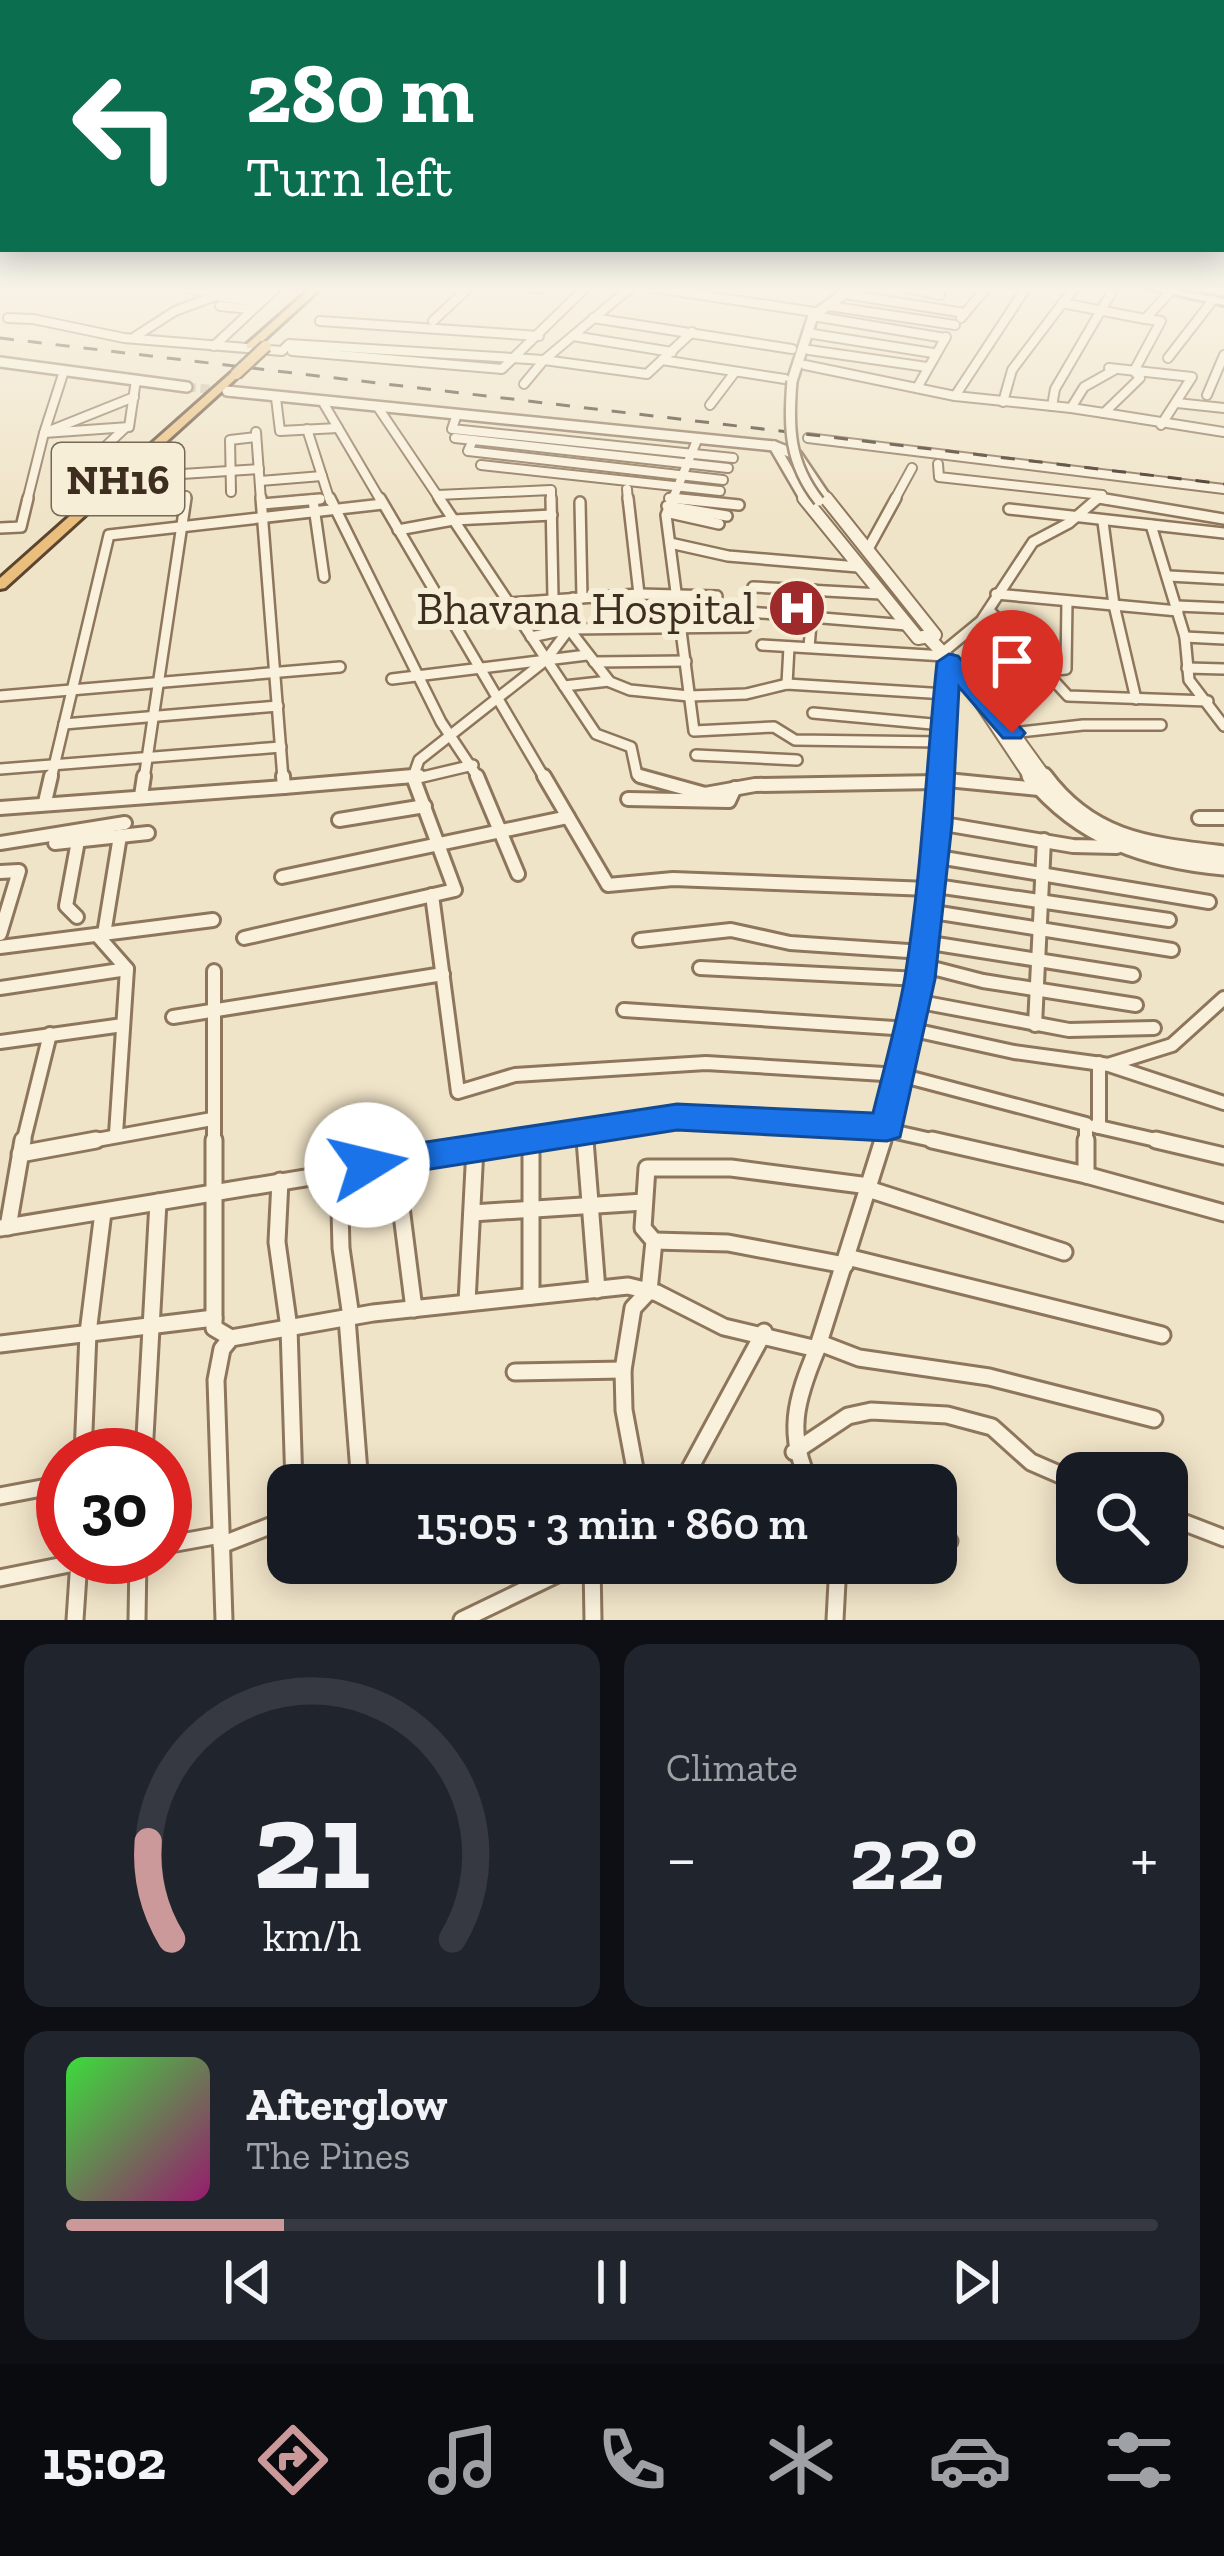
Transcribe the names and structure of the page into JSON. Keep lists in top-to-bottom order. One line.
{"streets":{"highway":["NH16"]},"places":{"hospital":["Bhavana Hospital"]},"page":{"turn":["280 m","Turn left"],"limit":"30","trip":"15:05 · 3 min · 860 m","tile":"Climate","heat":["−","22°","+"],"song":["Afterglow","The Pines"],"tabs":"15:02","gauge":["21","km/h"]}}
